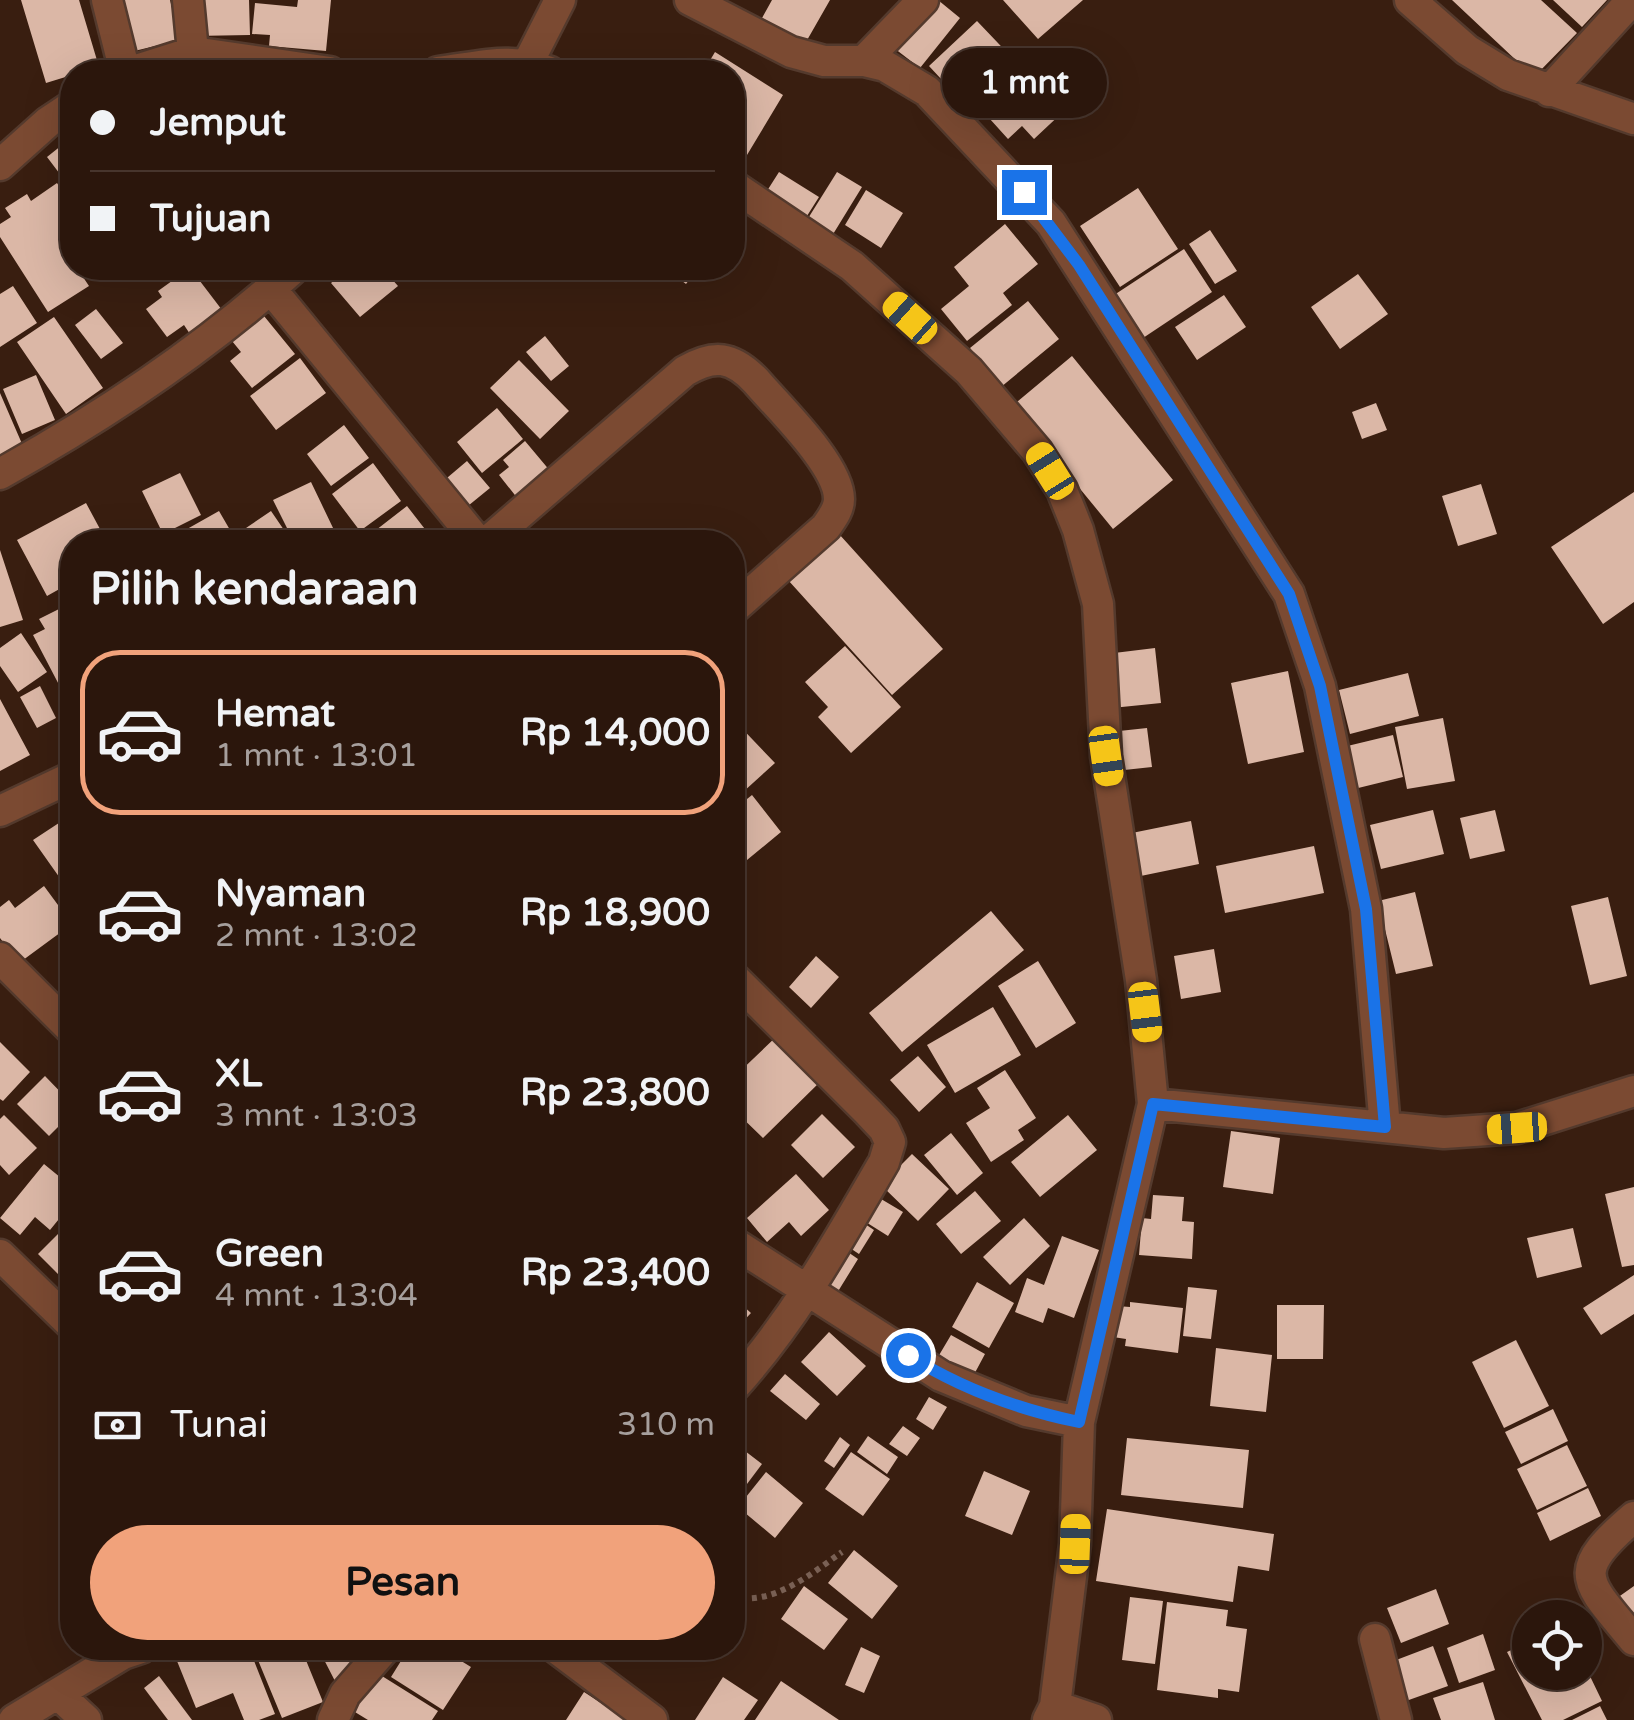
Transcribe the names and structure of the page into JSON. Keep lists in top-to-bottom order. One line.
{"page":{"bubble":"1 mnt","banner":["Jemput","Tujuan"],"heading":"Pilih kendaraan","list":[{"name":"Hemat","note":"1 mnt · 13:01","value":"Rp 14,000"},{"name":"Nyaman","note":"2 mnt · 13:02","value":"Rp 18,900"},{"name":"XL","note":"3 mnt · 13:03","value":"Rp 23,800"},{"name":"Green","note":"4 mnt · 13:04","value":"Rp 23,400"}],"pay":["Tunai","310 m"],"buttons":"Pesan"}}
